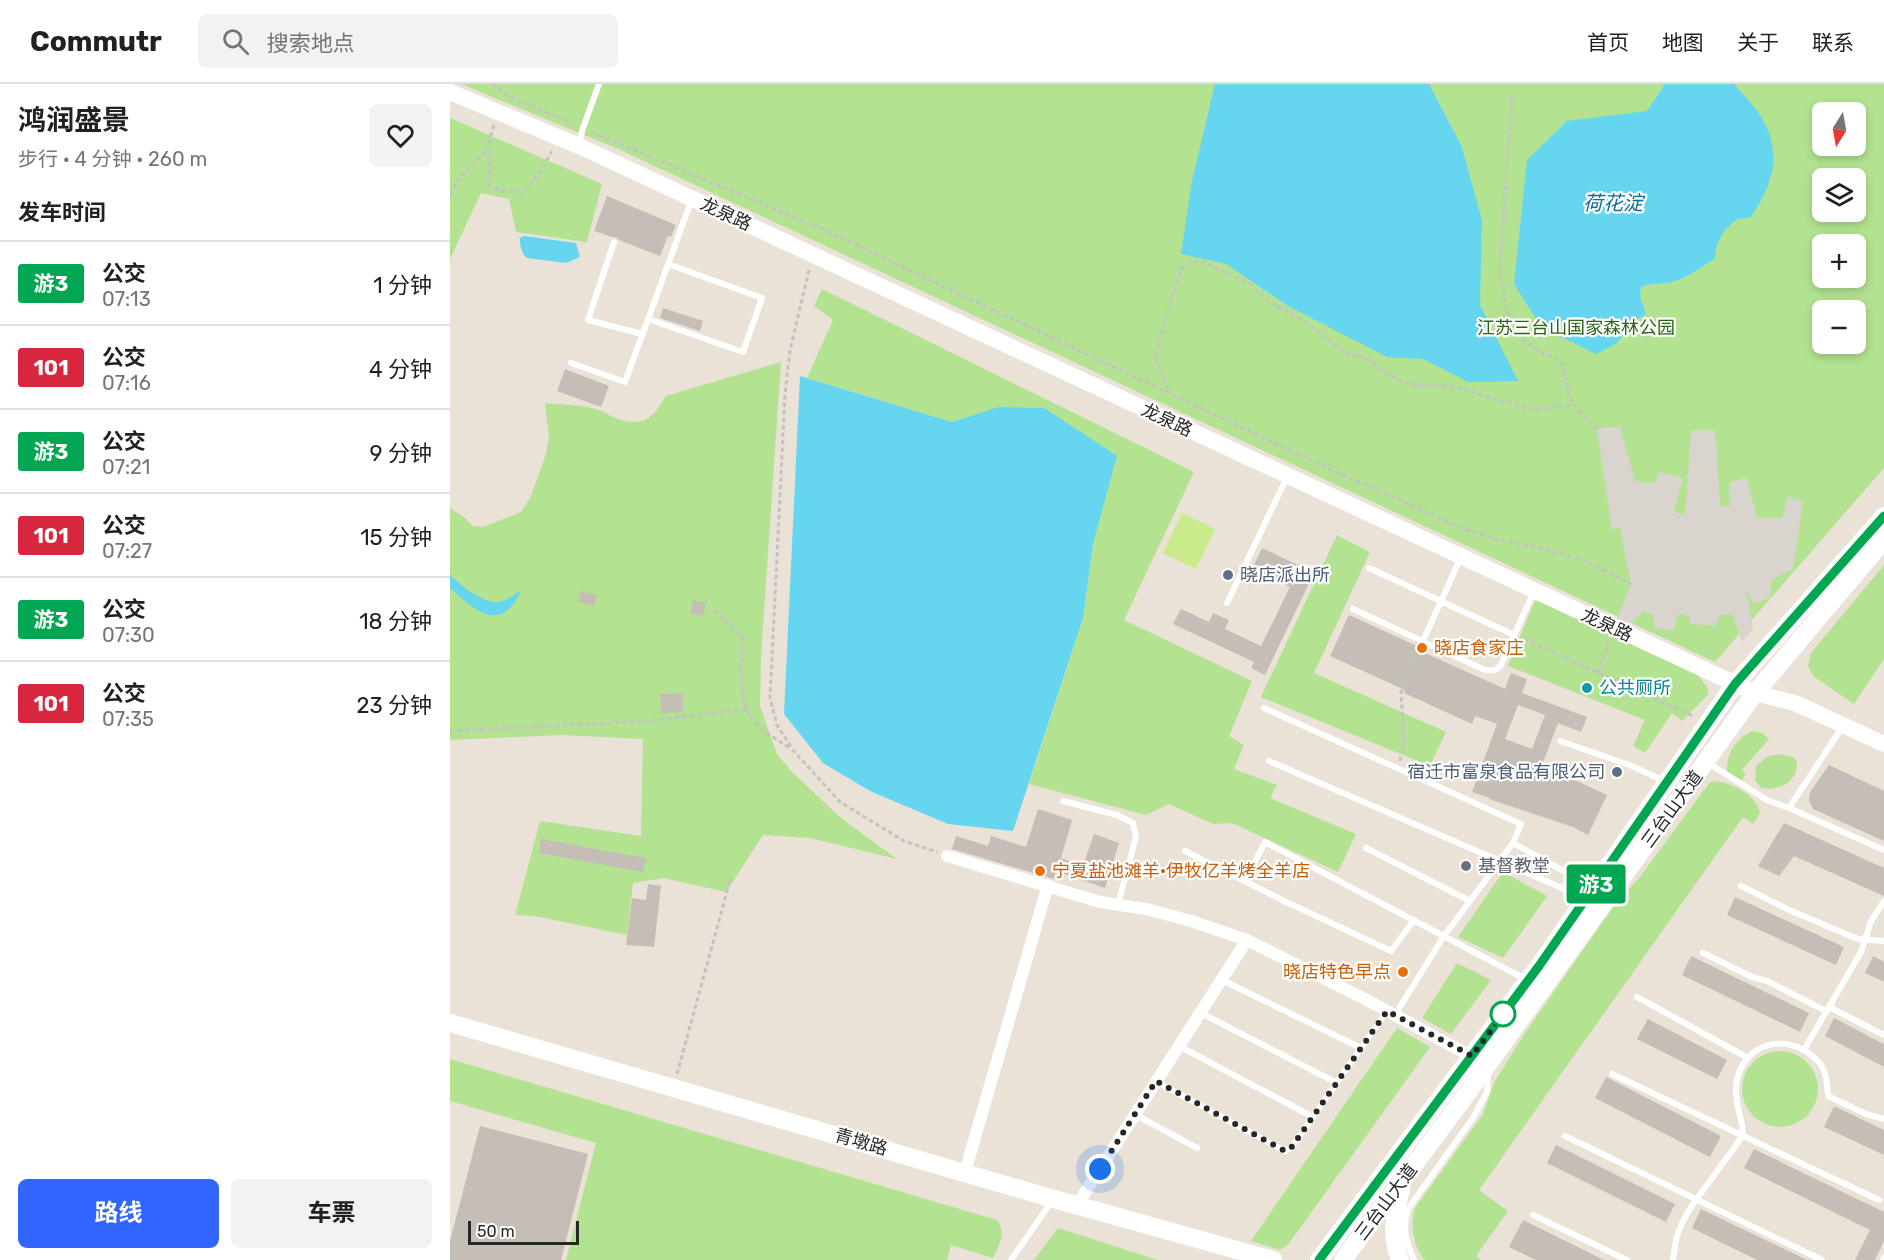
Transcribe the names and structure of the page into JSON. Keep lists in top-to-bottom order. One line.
{"streets":{"main road":["三台山大道","青墩路"],"street":["龙泉路"]},"crossings":[["龙泉路","三台山大道"]],"water":["荷花淀"],"parks":["江苏三台山国家森林公园"],"places":["晓店派出所","晓店食家庄","公共厕所","宿迁市富泉食品有限公司","基督教堂","宁夏盐池滩羊·伊牧亿羊烤全羊店","晓店特色早点"],"lines":["bus line 游3"],"scale_bar":"50 m","north":"bottom","page":{"header":"Commutr","search":"搜索地点","nav":["首页","地图","关于","联系"],"heading":[["鸿润盛景","步行 · 4 分钟 · 260 m"],"发车时间"],"on_map":"游3","map_buttons":["+","−"],"list":[{"mark":"游3","name":"公交","note":"07:13","value":"1 分钟"},{"mark":"101","name":"公交","note":"07:16","value":"4 分钟"},{"mark":"游3","name":"公交","note":"07:21","value":"9 分钟"},{"mark":"101","name":"公交","note":"07:27","value":"15 分钟"},{"mark":"游3","name":"公交","note":"07:30","value":"18 分钟"},{"mark":"101","name":"公交","note":"07:35","value":"23 分钟"}],"buttons":["路线","车票"],"scale":"50 m"}}
